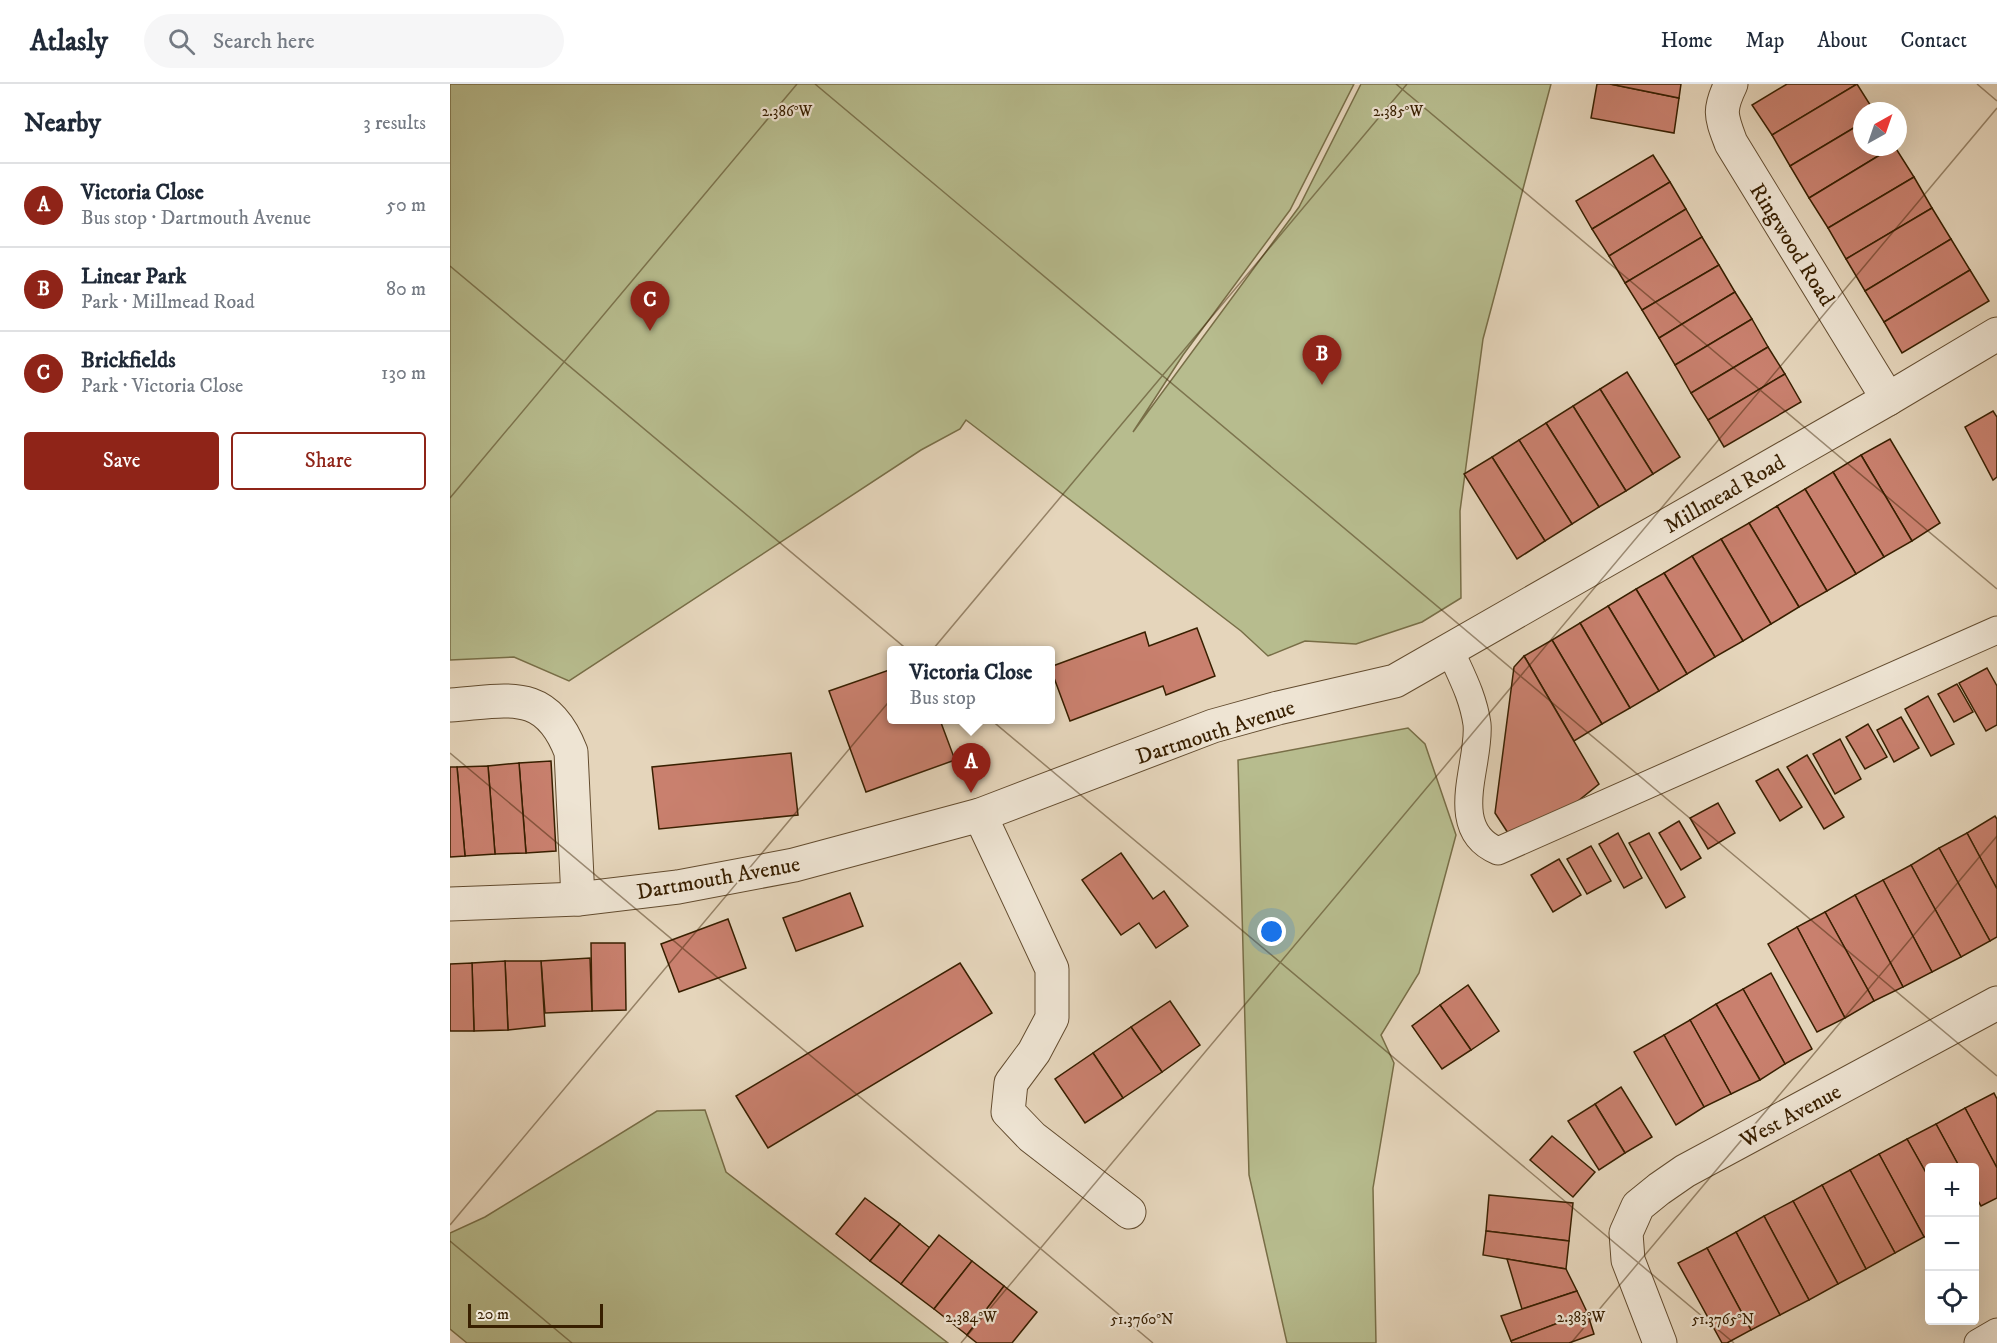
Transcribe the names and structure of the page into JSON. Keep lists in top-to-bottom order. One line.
{"streets":{"street":["Ringwood Road","Millmead Road","Dartmouth Avenue","West Avenue"]},"crossings":[["Ringwood Road","Millmead Road"],["Millmead Road","Dartmouth Avenue"]],"scale_bar":"20 m","north":"top right","page":{"header":"Atlasly","search":"Search here","nav":["Home","Map","About","Contact"],"heading":["Nearby","3 results"],"list":[{"mark":"A","name":"Victoria Close","note":"Bus stop · Dartmouth Avenue","value":"50 m"},{"mark":"B","name":"Linear Park","note":"Park · Millmead Road","value":"80 m"},{"mark":"C","name":"Brickfields","note":"Park · Victoria Close","value":"130 m"}],"pins":["C","B","A"],"buttons":["Save","Share"],"popup":["Victoria Close","Bus stop"],"map_buttons":["+","−"],"scale":"20 m"},"coordinates":["2.386°W","2.385°W","2.384°W","2.383°W","51.3760°N","51.3765°N"]}
